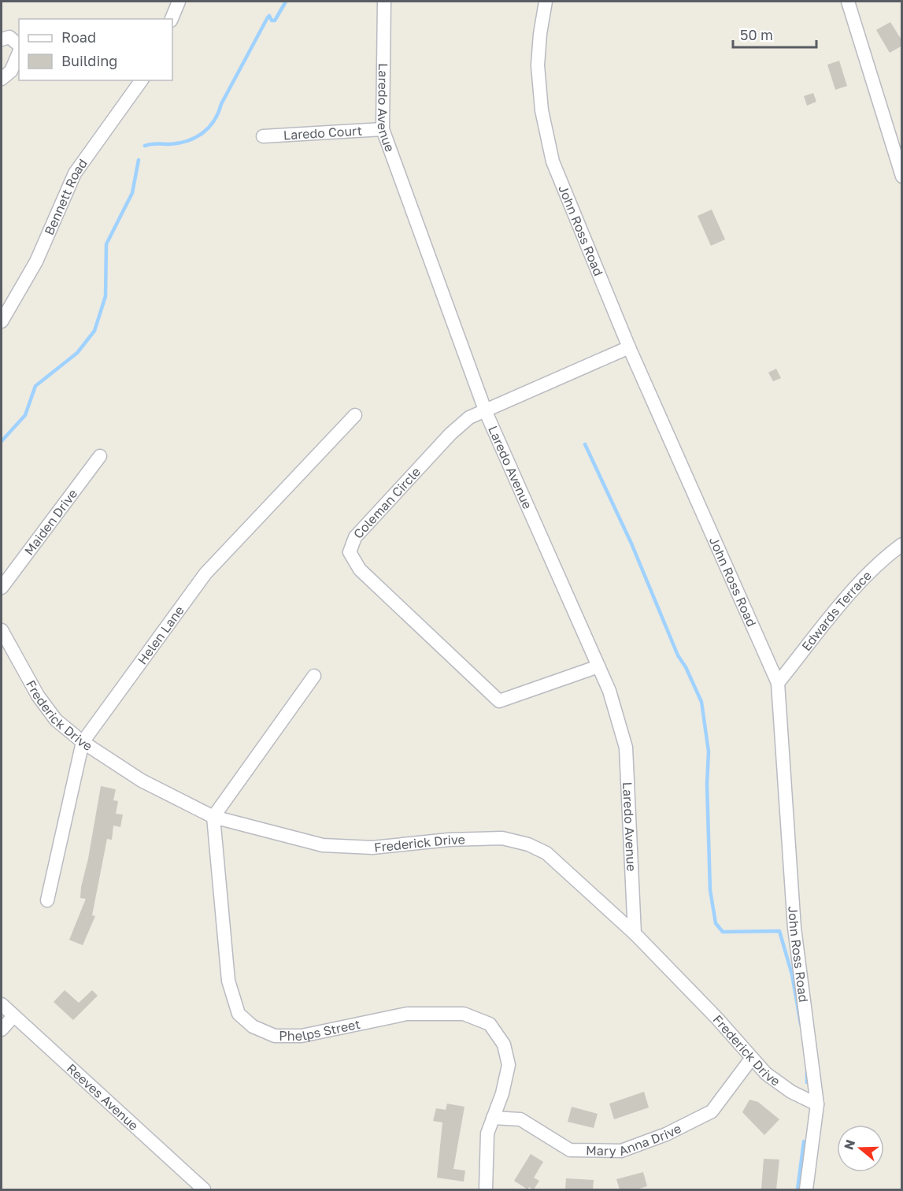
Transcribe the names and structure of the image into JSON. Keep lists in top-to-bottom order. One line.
{"streets":{"street":["Laredo Avenue","Laredo Court","Bennett Road","John Ross Road","Coleman Circle","Maiden Drive","Edwards Terrace","Helen Lane","Frederick Drive","Phelps Street","Reeves Avenue","Mary Anna Drive"]},"crossings":[["Laredo Avenue","Laredo Court"],["Laredo Avenue","Coleman Circle"],["Laredo Avenue","Frederick Drive"],["John Ross Road","Coleman Circle"],["John Ross Road","Edwards Terrace"],["John Ross Road","Frederick Drive"],["Helen Lane","Frederick Drive"],["Frederick Drive","Phelps Street"],["Frederick Drive","Mary Anna Drive"],["Phelps Street","Mary Anna Drive"]],"legend":["Road","Building"],"scale_bar":"50 m","north":"left"}
